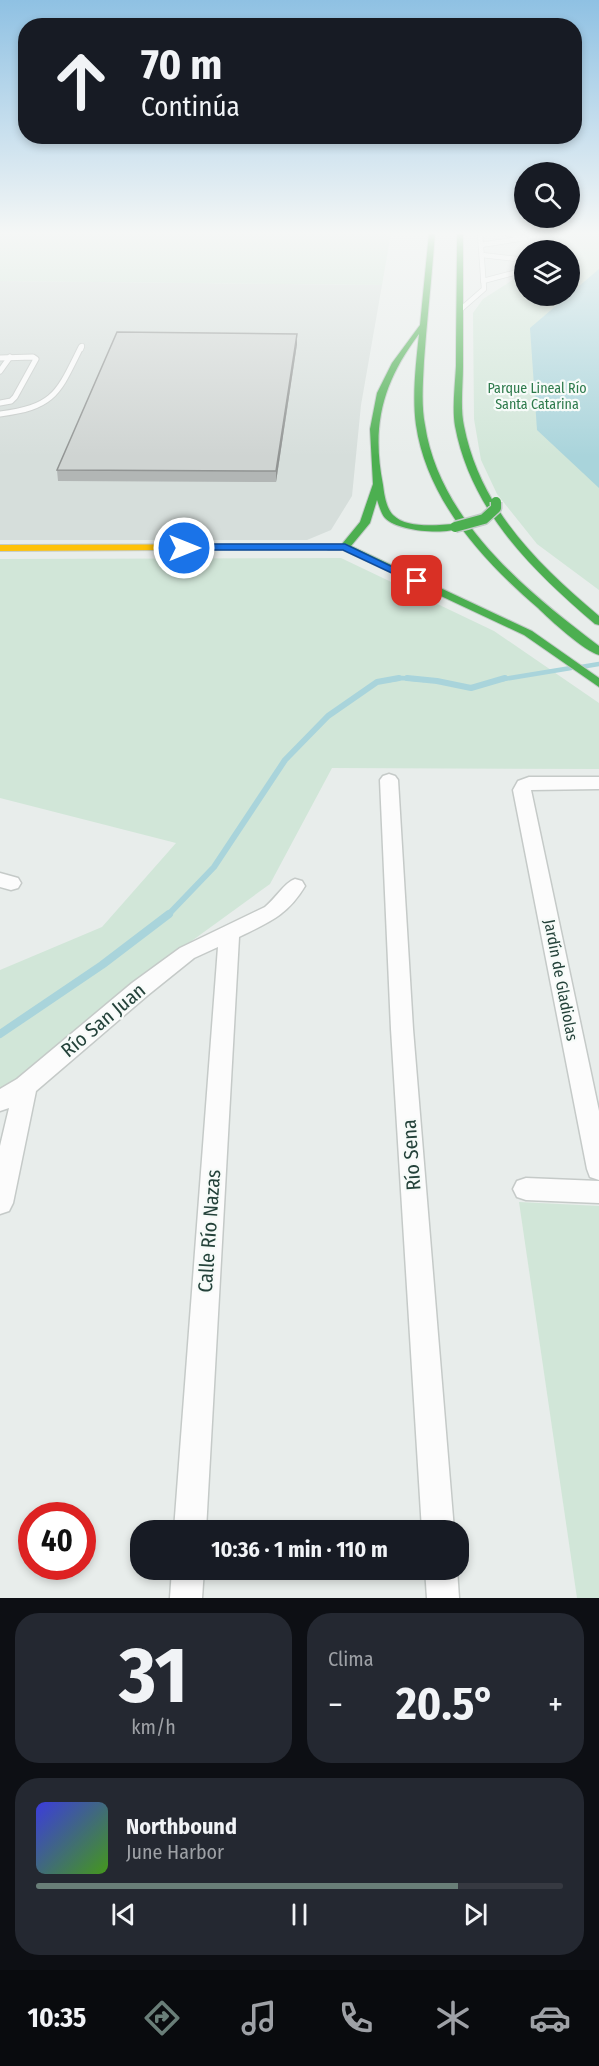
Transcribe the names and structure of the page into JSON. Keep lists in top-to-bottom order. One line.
{"streets":{"street":["Jardín de Gladiolas","Río San Juan","Río Sena","Calle Río Nazas"]},"crossings":[["Río San Juan","Calle Río Nazas"]],"parks":["Parque Lineal Río Santa Catarina"],"page":{"turn":["70 m","Continúa"],"limit":"40","trip":"10:36 · 1 min · 110 m","tile":[["31","km/h"],"Clima"],"heat":["−","20.5°","+"],"song":["Northbound","June Harbor"],"tabs":"10:35"}}
